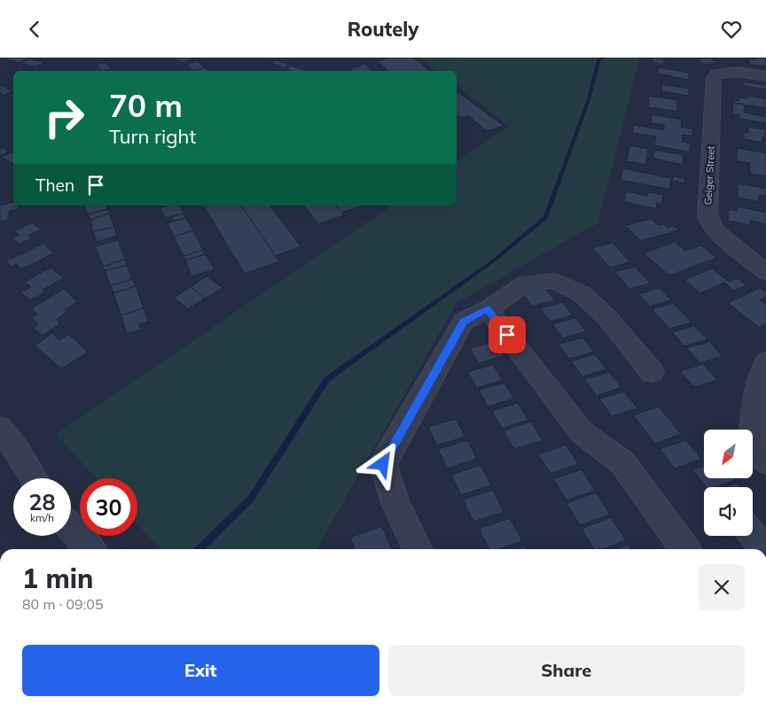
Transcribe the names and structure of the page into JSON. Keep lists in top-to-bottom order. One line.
{"streets":{"street":["Geiger Street"]},"north":"bottom left","page":{"header":"Routely","turn":["70 m","Turn right"],"then":"Then","speed":"28 km/h","limit":"30","heading":["1 min","80 m · 09:05"],"buttons":["Exit","Share"]}}
